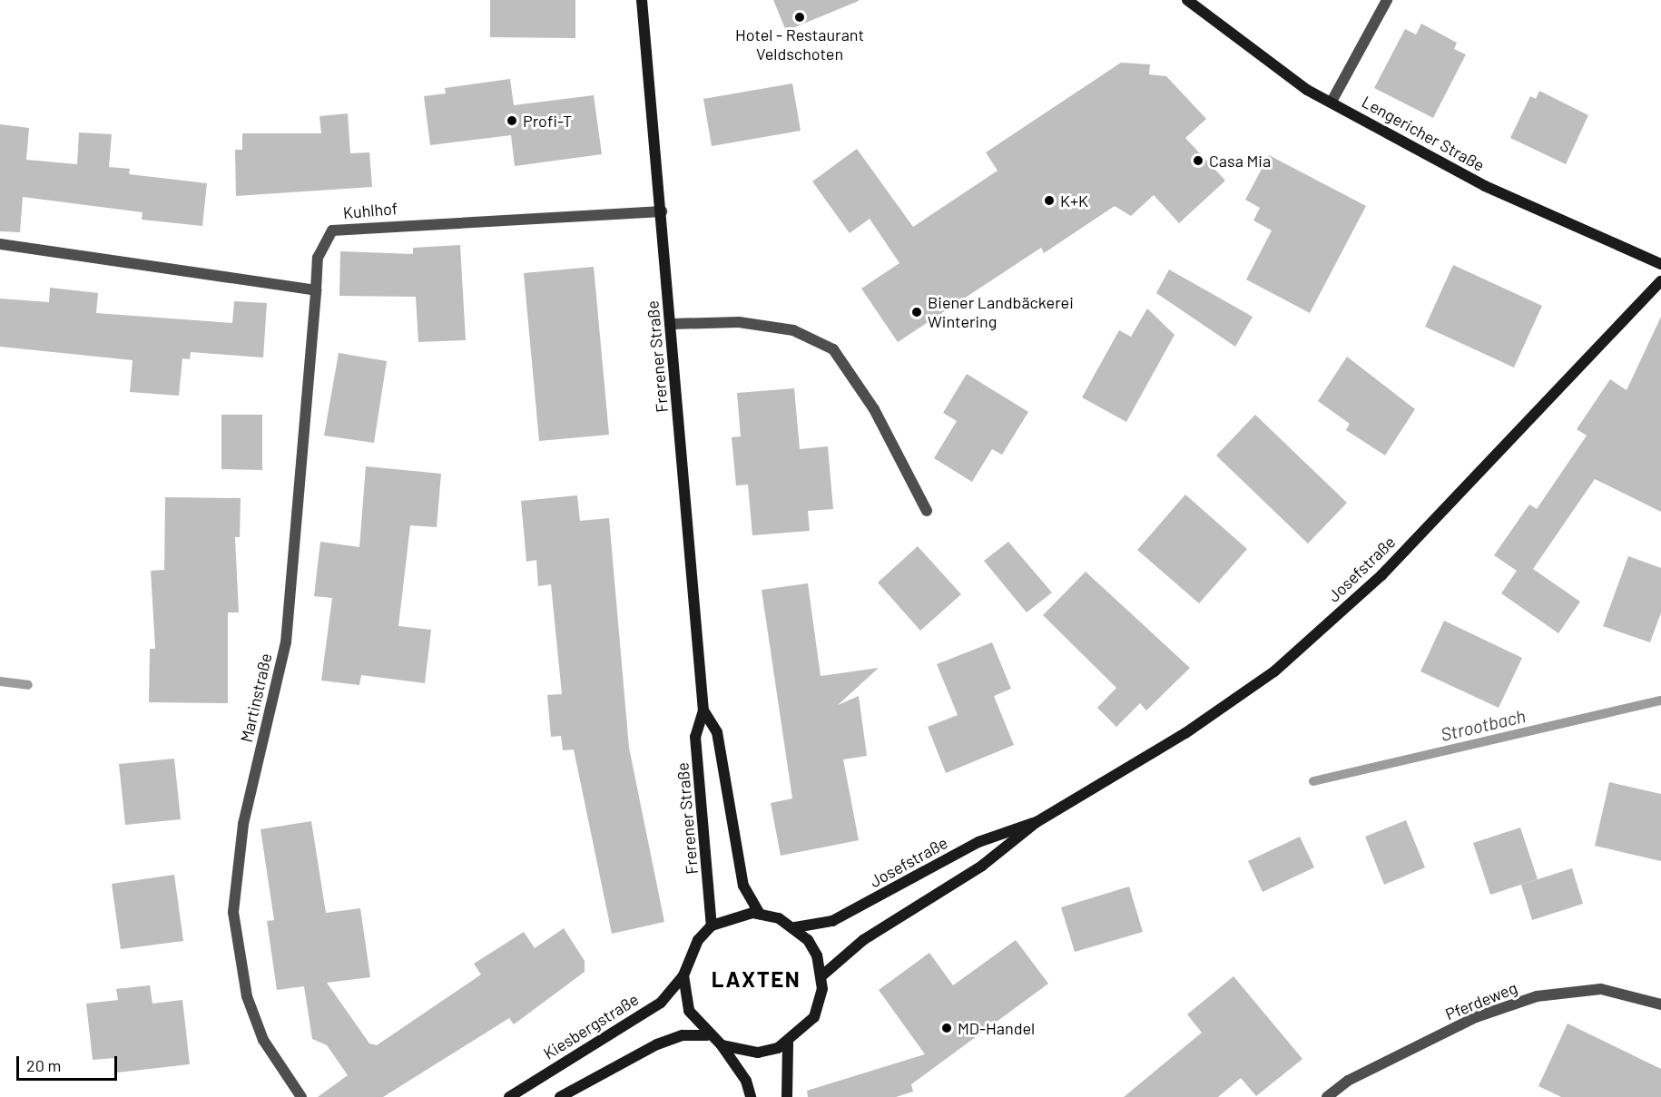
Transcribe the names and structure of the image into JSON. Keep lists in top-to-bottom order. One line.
{"streets":{"main road":["Lengericher Straße","Frerener Straße","Josefstraße","Kiesbergstraße"],"street":["Kuhlhof","Martinstraße","Pferdeweg"]},"crossings":[["Kuhlhof","Frerener Straße"],["Kuhlhof","Martinstraße"],["Frerener Straße","Josefstraße"],["Frerener Straße","Kiesbergstraße"],["Josefstraße","Kiesbergstraße"]],"districts":["LAXTEN"],"water":["Strootbach"],"places":["Hotel - Restaurant Veldschoten","Profi-T","Casa Mia","K+K","Biener Landbäckerei Wintering","MD-Handel"],"scale_bar":"20 m"}
